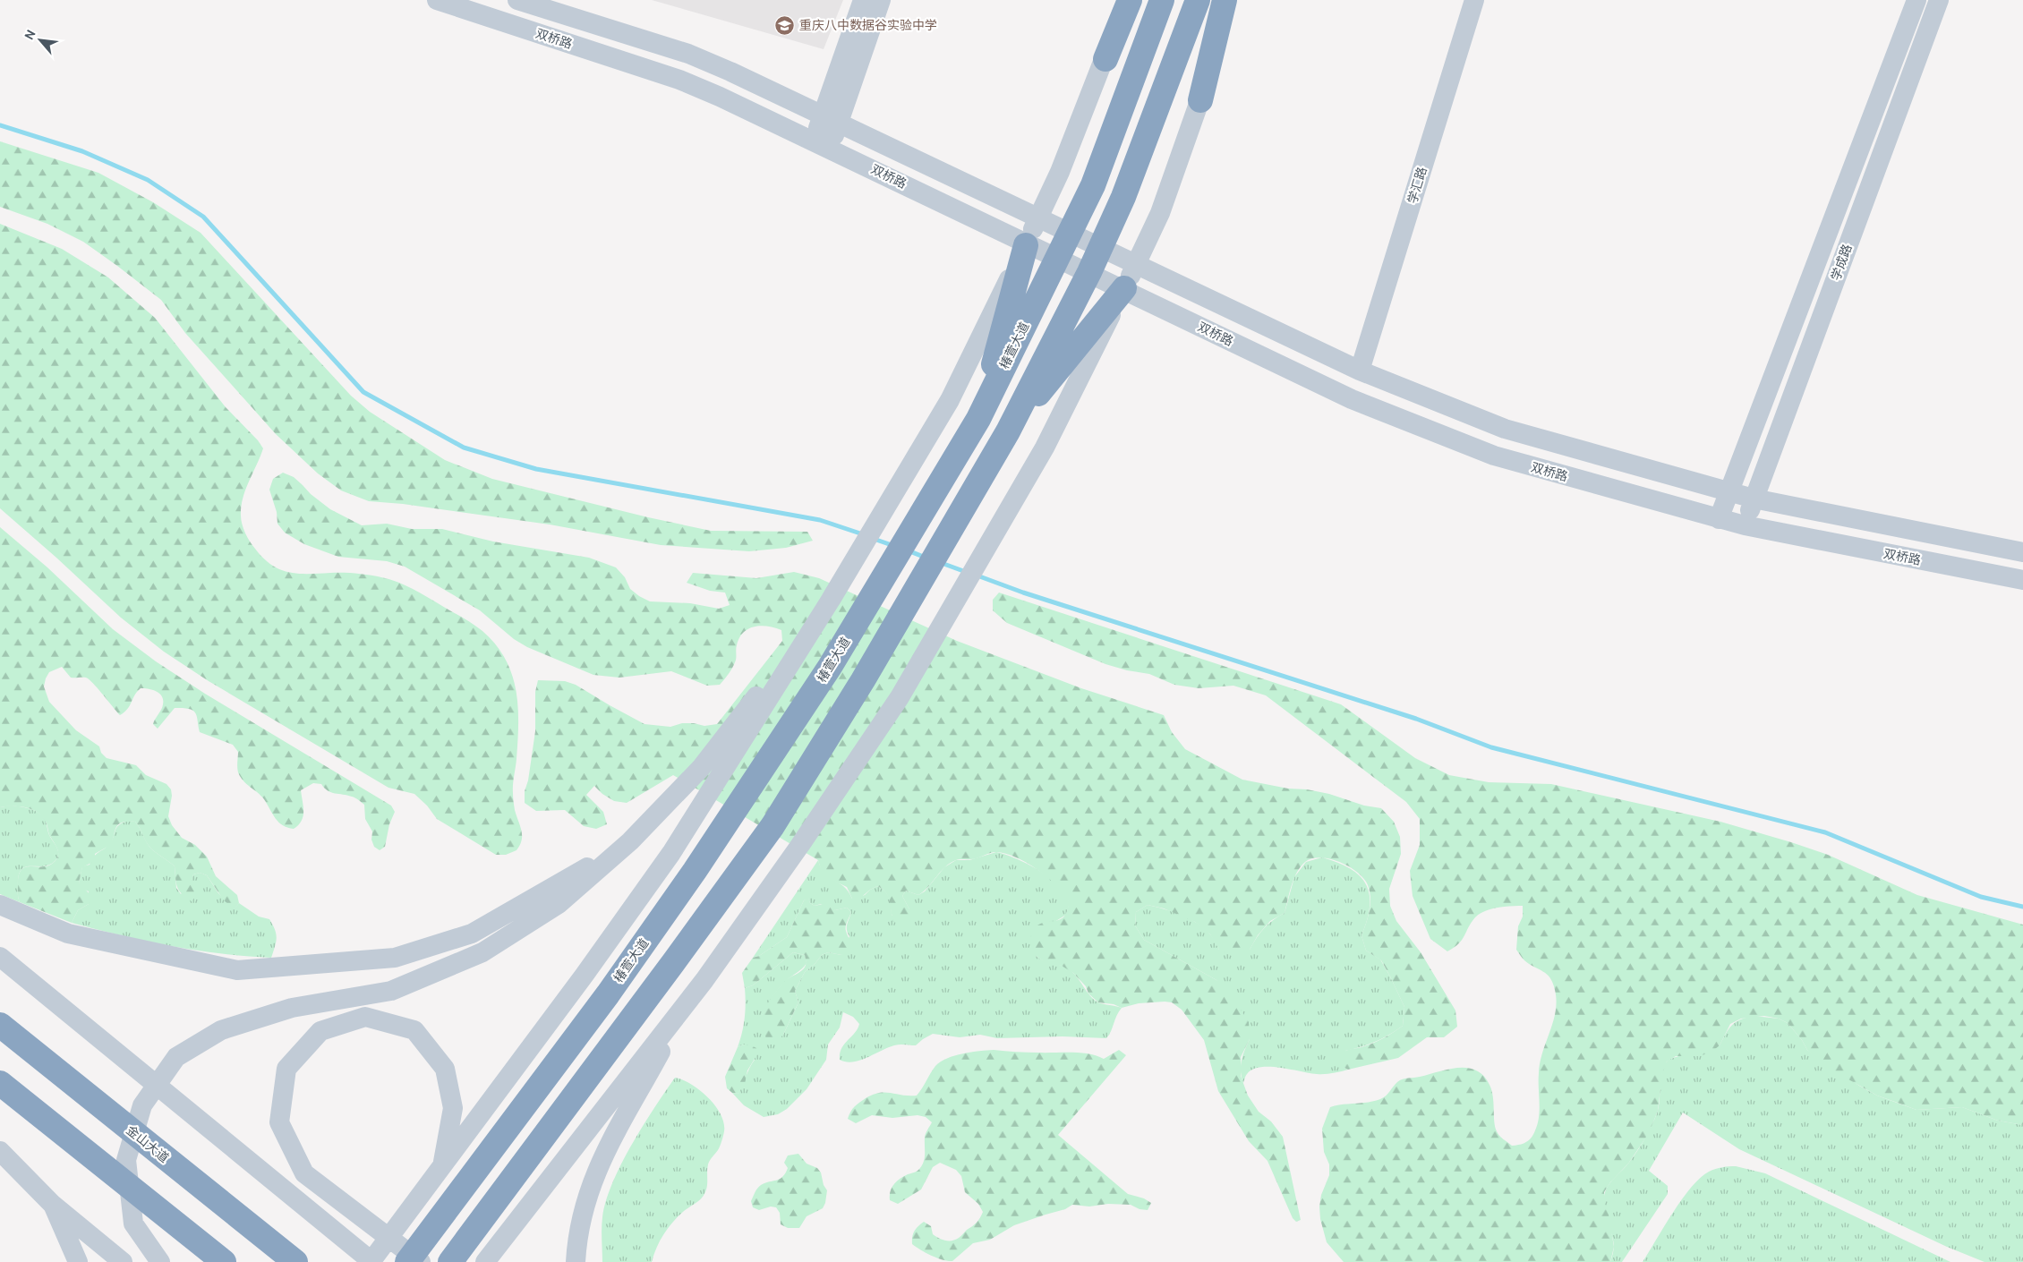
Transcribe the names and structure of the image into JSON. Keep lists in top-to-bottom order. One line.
{"streets":{"highway":["椿萱大道","金山大道"],"main road":["双桥路","学汇路","学成路"]},"crossings":[["双桥路","学汇路"],["双桥路","学成路"]],"places":{"school or university":["重庆八中数据谷实验中学"]},"north":"top left"}
